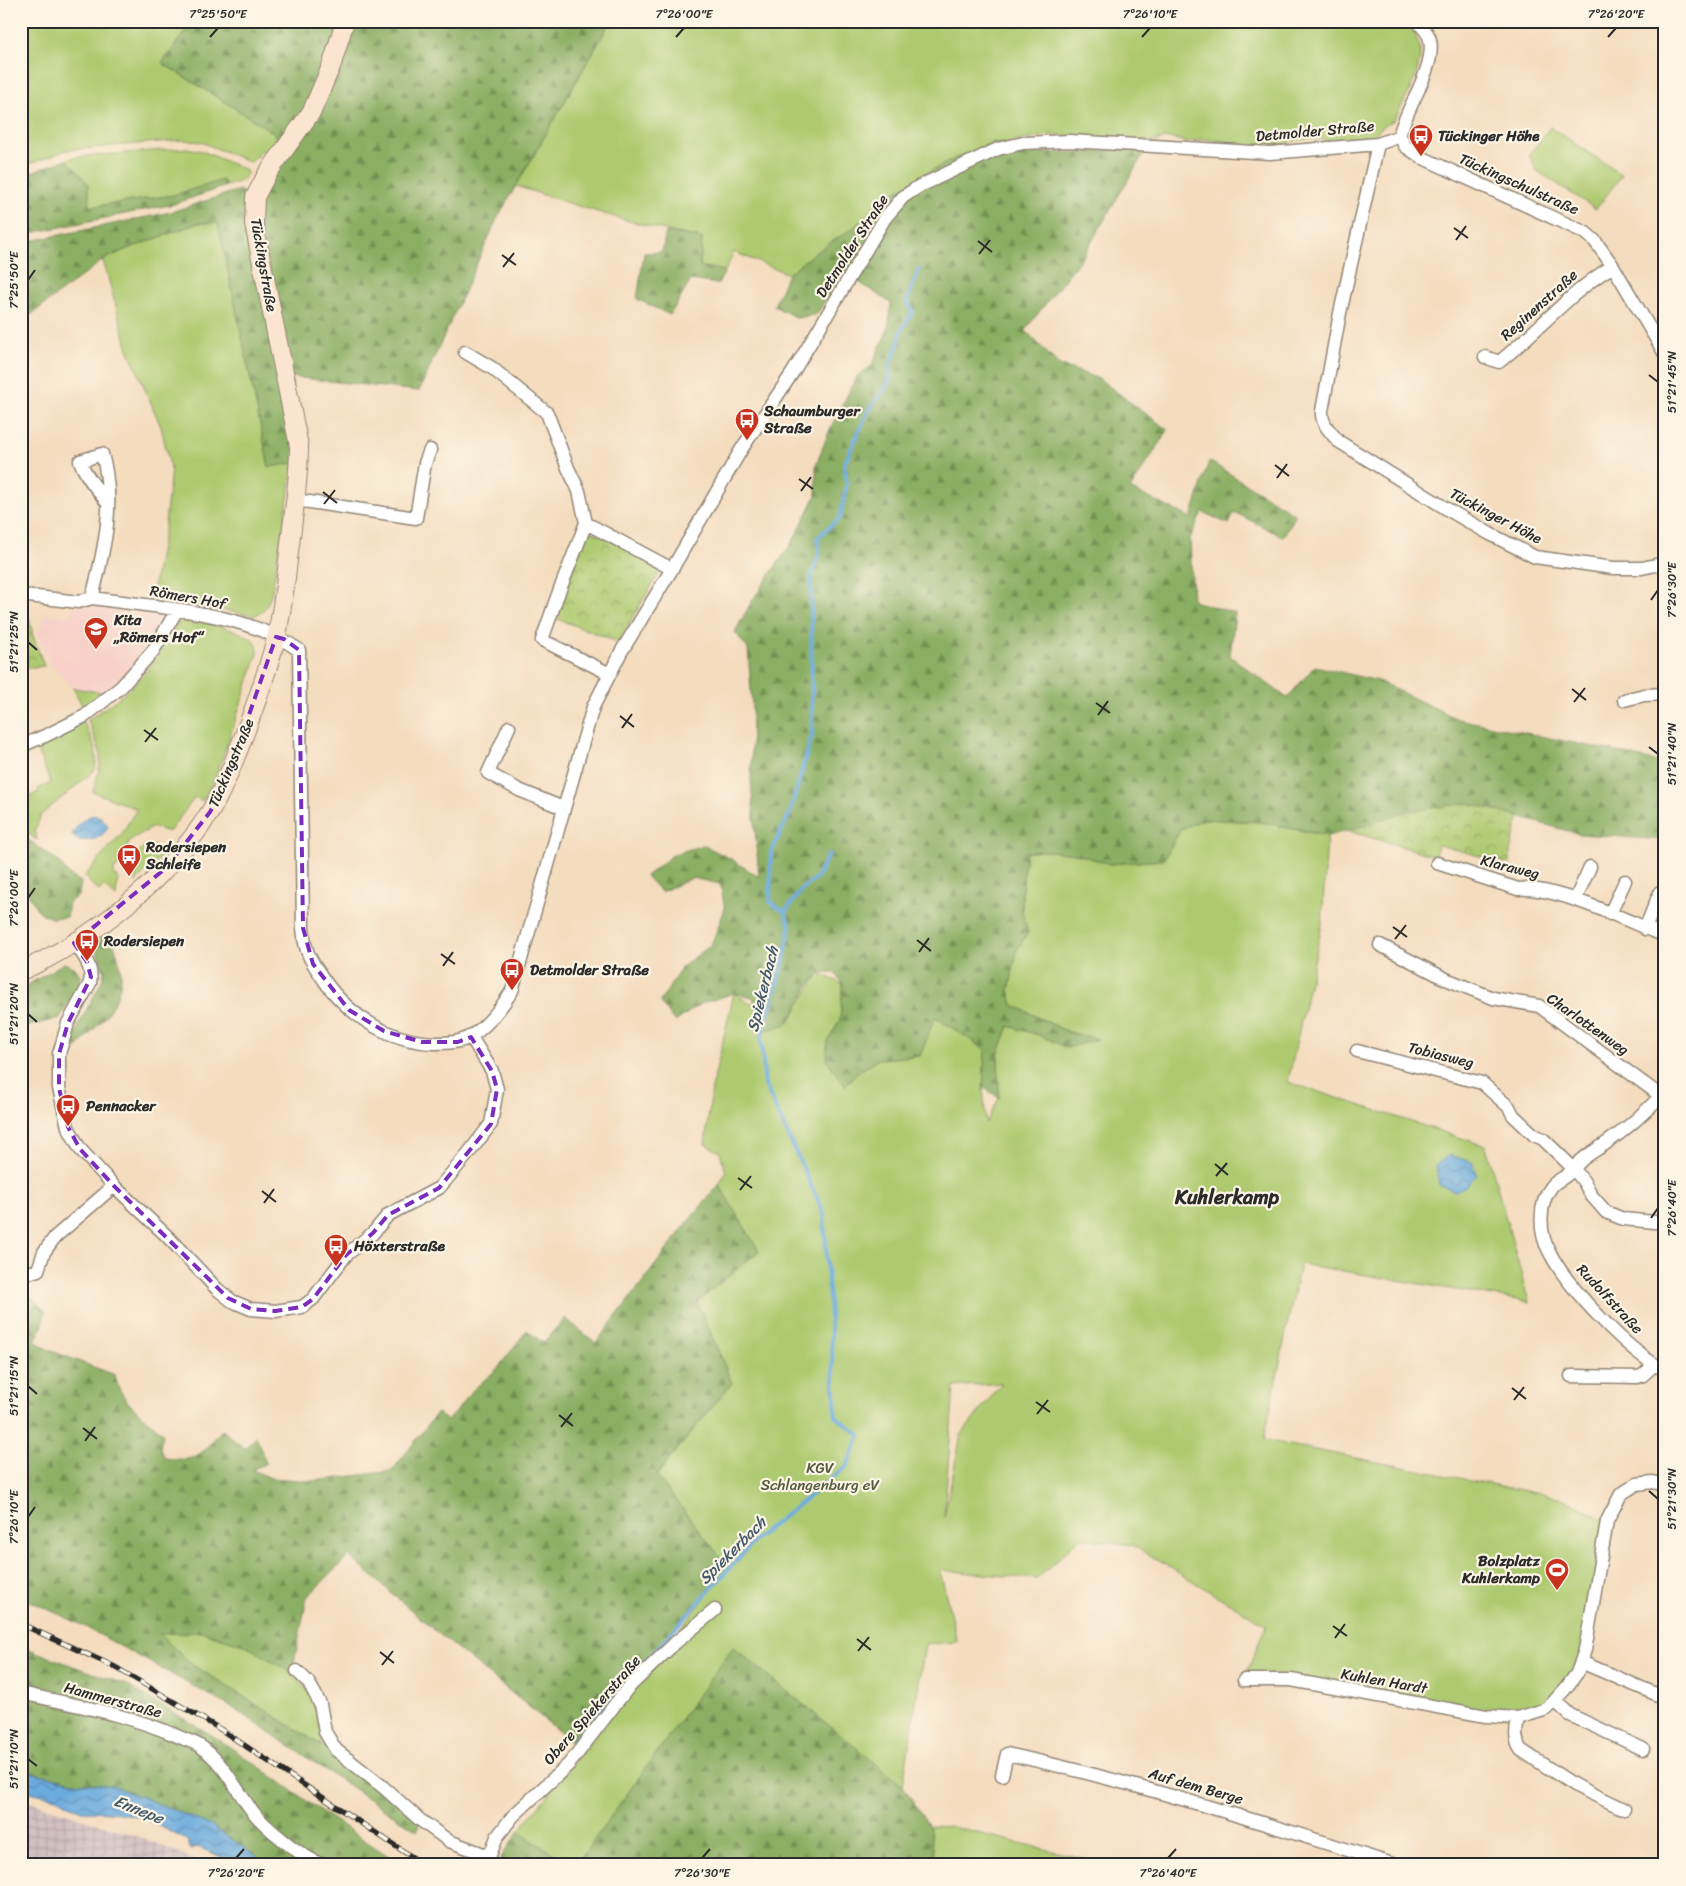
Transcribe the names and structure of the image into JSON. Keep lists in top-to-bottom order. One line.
{"streets":{"street":["Detmolder Straße","Tückingschulstraße","Tückingstraße","Reginenstraße","Tückinger Höhe","Römers Hof","Klaraweg","Charlottenweg","Tobiasweg","Rudolfstraße","Kuhlen Hardt","Hammerstraße","Obere Spiekerstraße","Auf dem Berge"]},"crossings":[["Detmolder Straße","Tückingschulstraße"],["Detmolder Straße","Tückinger Höhe"],["Tückingschulstraße","Reginenstraße"],["Tückingstraße","Römers Hof"],["Charlottenweg","Rudolfstraße"],["Tobiasweg","Rudolfstraße"]],"districts":["Kuhlerkamp"],"water":["Spiekerbach","Ennepe"],"parks":["KGV Schlangenburg eV"],"places":{"bus stop":["Tückinger Höhe","Schaumburger Straße","Rodersiepen Schleife","Rodersiepen","Detmolder Straße","Pennacker","Höxterstraße"],"school or university":["Kita „Römers Hof“"],"sports":["Bolzplatz Kuhlerkamp"]},"coordinates":["7°25'50\"E","7°26'00\"E","7°26'10\"E","7°26'20\"E","51°21'45\"N","7°26'30\"E","51°21'25\"N","51°21'40\"N","51°21'20\"N","7°26'40\"E","51°21'15\"N","51°21'30\"N","51°21'10\"N"]}
